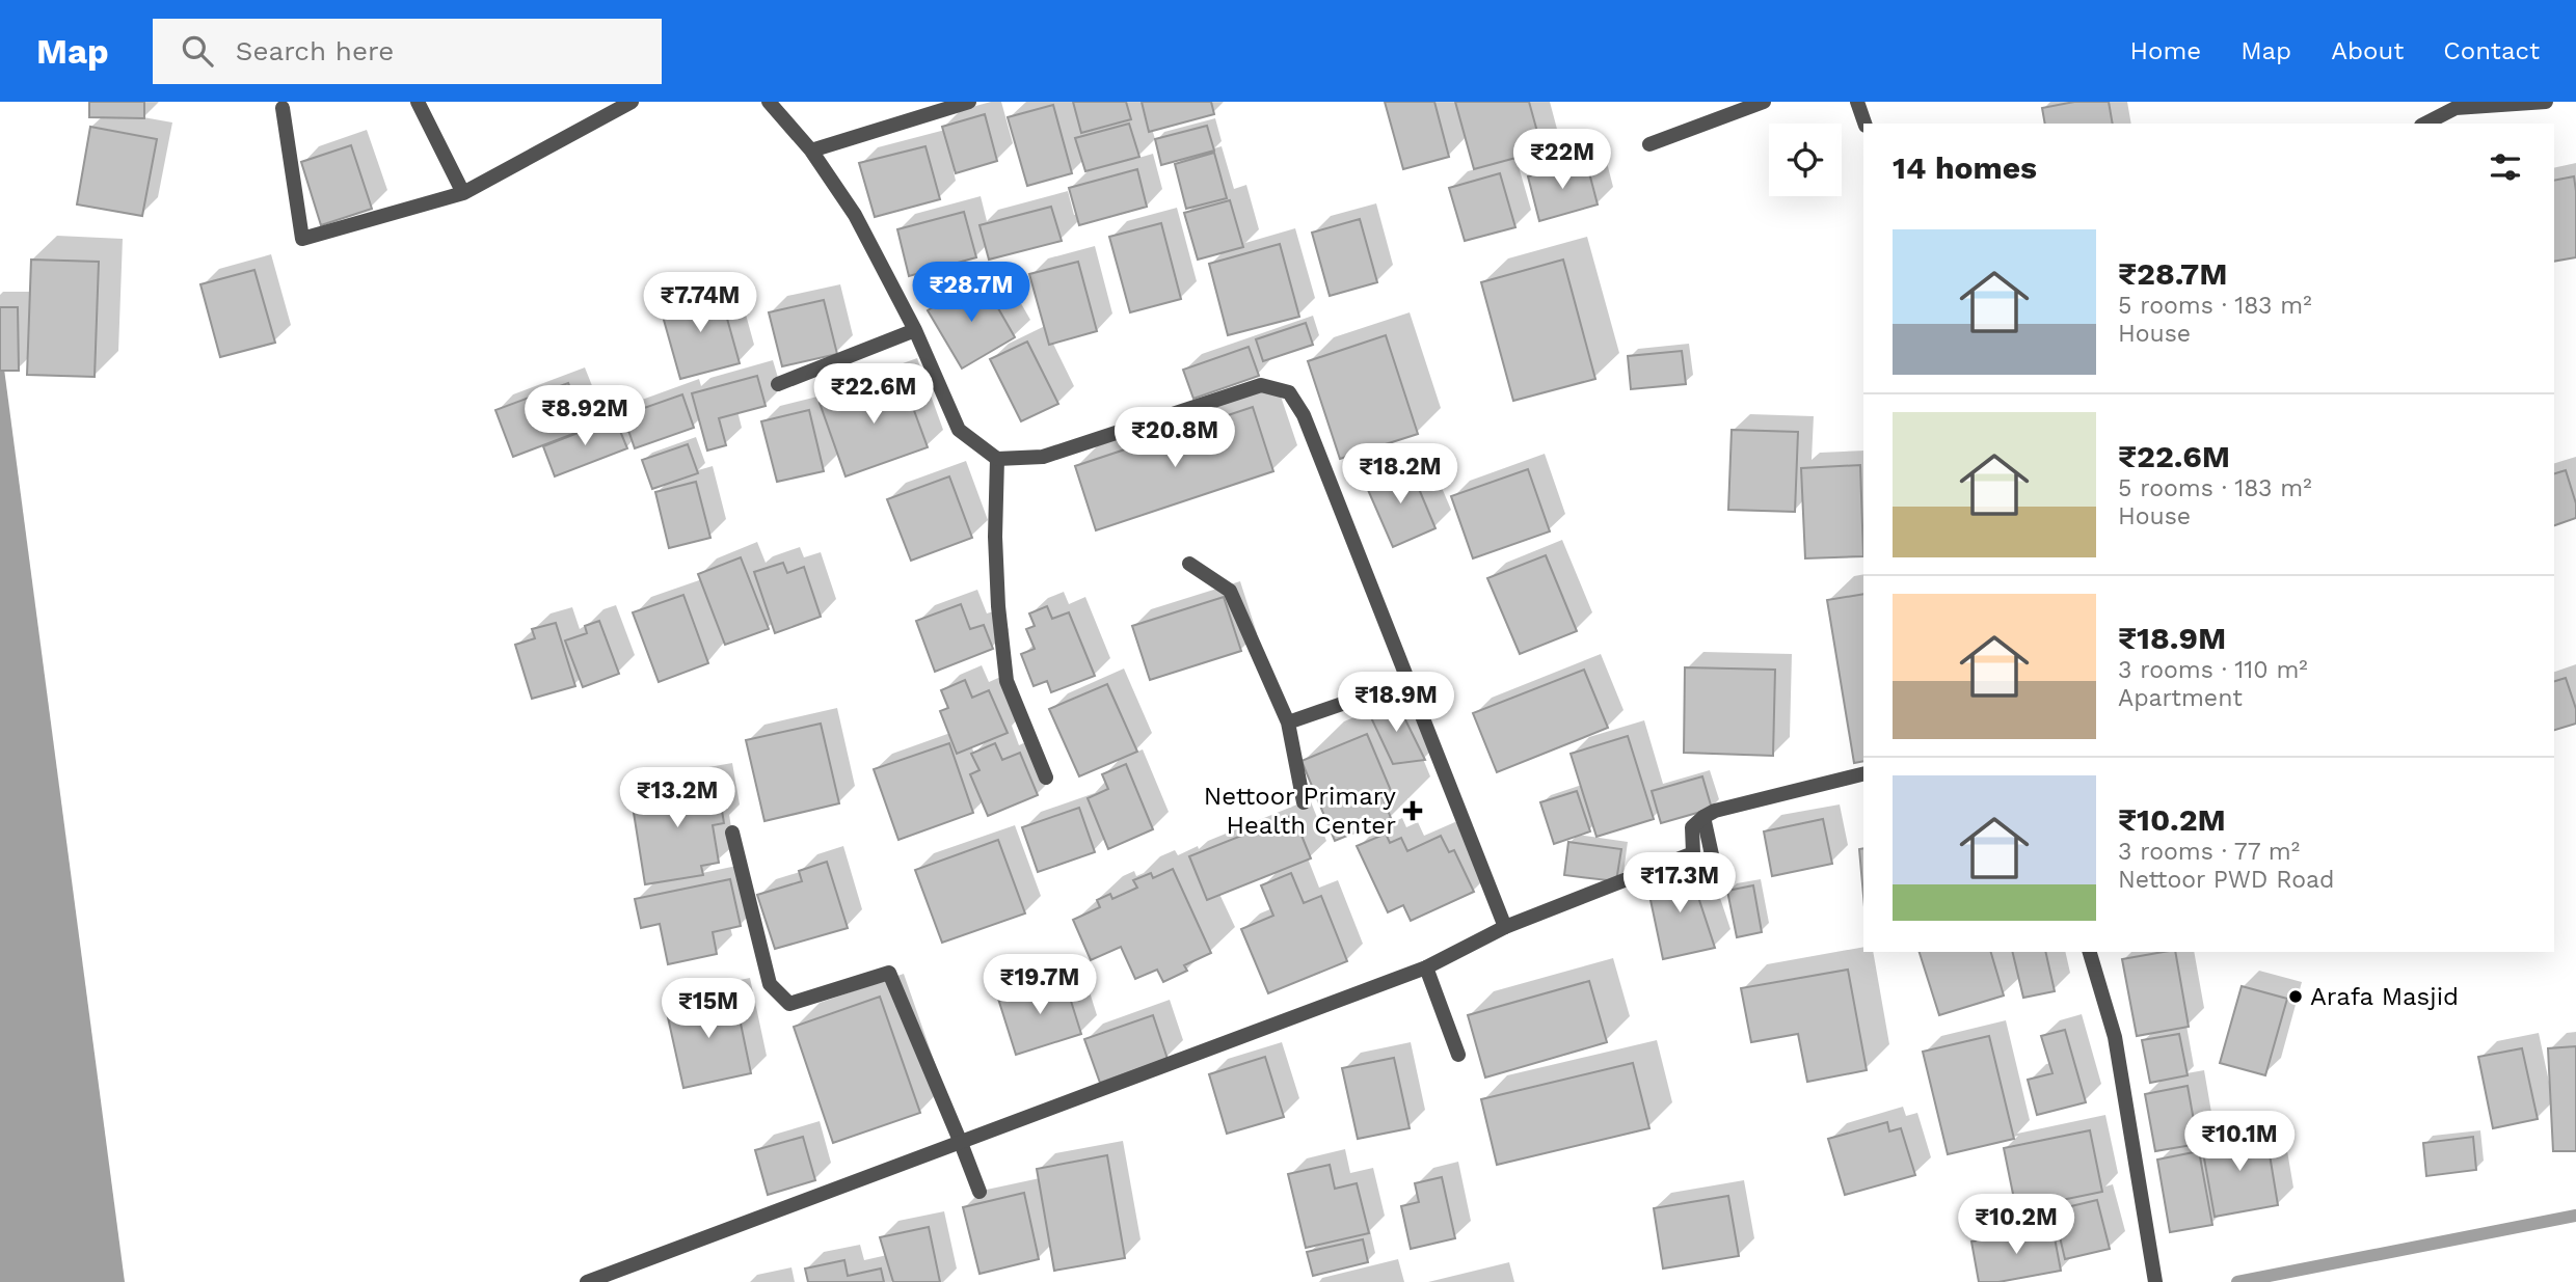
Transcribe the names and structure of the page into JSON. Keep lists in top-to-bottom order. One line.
{"places":{"health":["Nettoor Primary Health Center"],"other":["Arafa Masjid"]},"page":{"header":"Map","search":"Search here","nav":["Home","Map","About","Contact"],"heading":"14 homes","price":["₹22M","₹28.7M","₹7.74M","₹22.6M","₹8.92M","₹20.8M","₹18.2M","₹18.9M","₹13.2M","₹17.3M","₹19.7M","₹15M","₹10.1M","₹10.2M"],"list":[{"name":"₹28.7M","note":"5 rooms · 183 m² · House"},{"name":"₹22.6M","note":"5 rooms · 183 m² · House"},{"name":"₹18.9M","note":"3 rooms · 110 m² · Apartment"},{"name":"₹10.2M","note":"3 rooms · 77 m² · Nettoor PWD Road"}]}}
